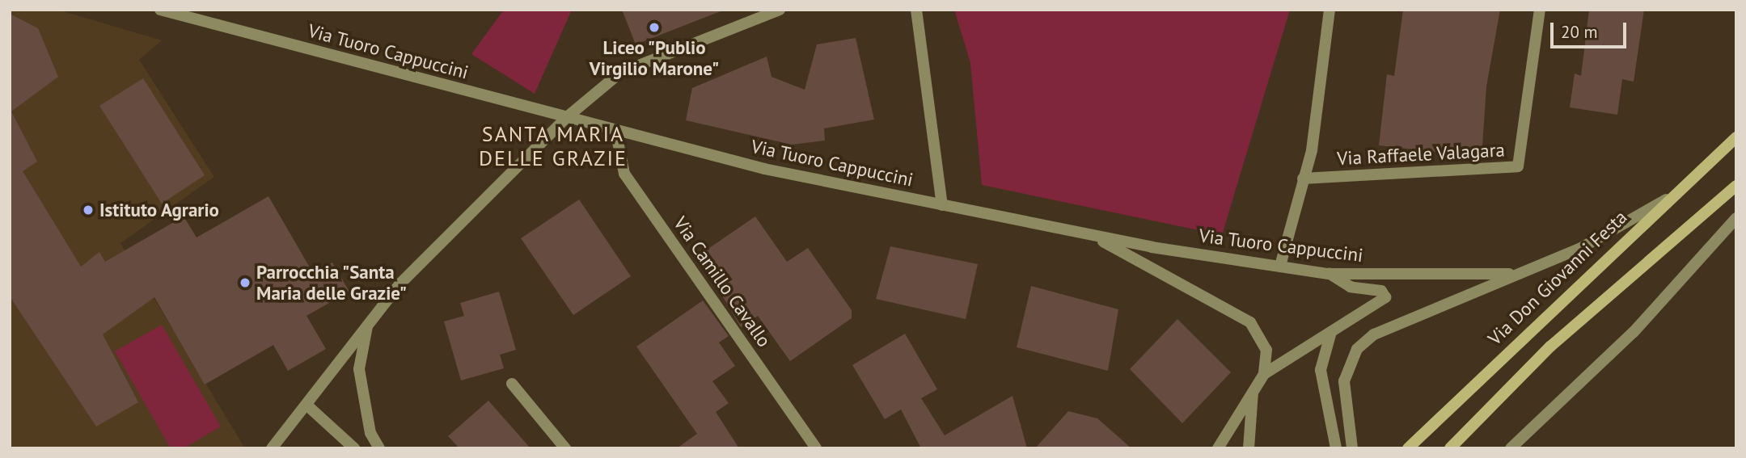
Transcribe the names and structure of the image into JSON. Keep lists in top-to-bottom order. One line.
{"streets":{"main road":["Via Don Giovanni Festa"],"street":["Via Tuoro Cappuccini","Via Raffaele Valagara","Via Camillo Cavallo"]},"crossings":[["Via Tuoro Cappuccini","Via Camillo Cavallo"]],"districts":["SANTA MARIA DELLE GRAZIE"],"places":["Liceo \"Publio Virgilio Marone\"","Istituto Agrario","Parrocchia \"Santa Maria delle Grazie\""],"scale_bar":"20 m"}
